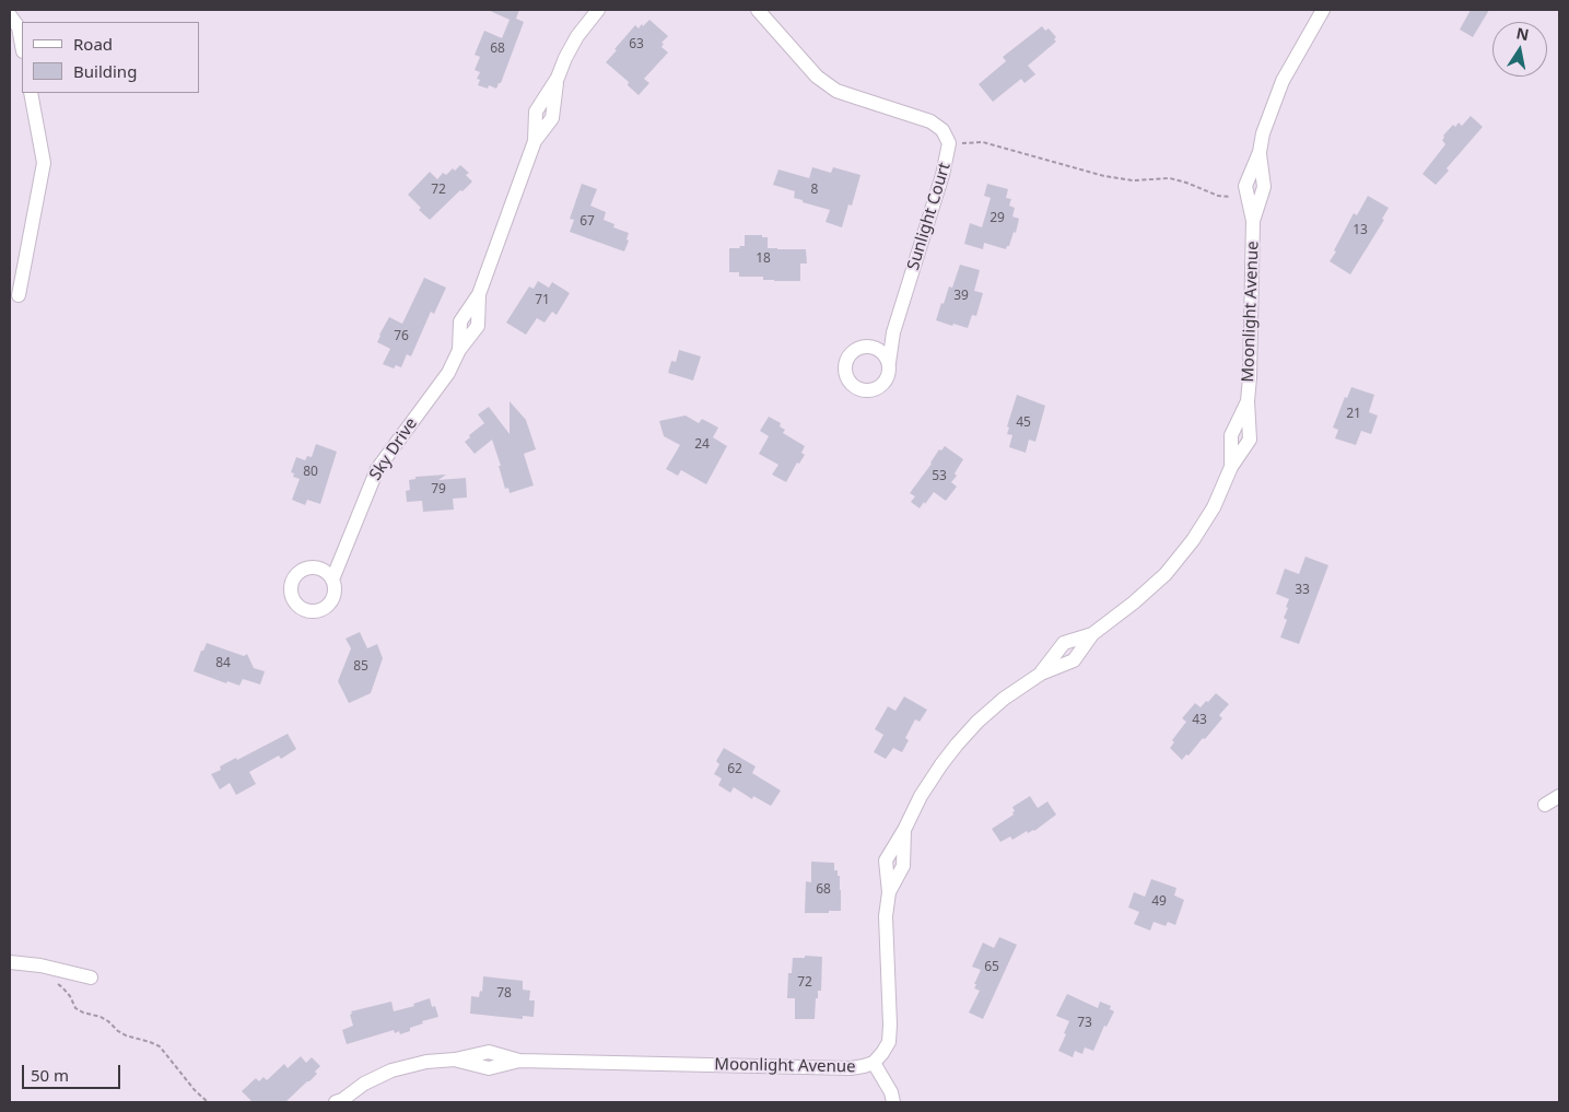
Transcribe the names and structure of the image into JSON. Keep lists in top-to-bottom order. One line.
{"streets":{"street":["Sunlight Court","Moonlight Avenue","Sky Drive"]},"house_numbers":["63","68","72","8","29","67","13","18","39","71","76","21","45","24","80","53","79","33","84","85","43","62","68","49","65","72","78","73"],"legend":["Road","Building"],"scale_bar":"50 m","north":"top"}
